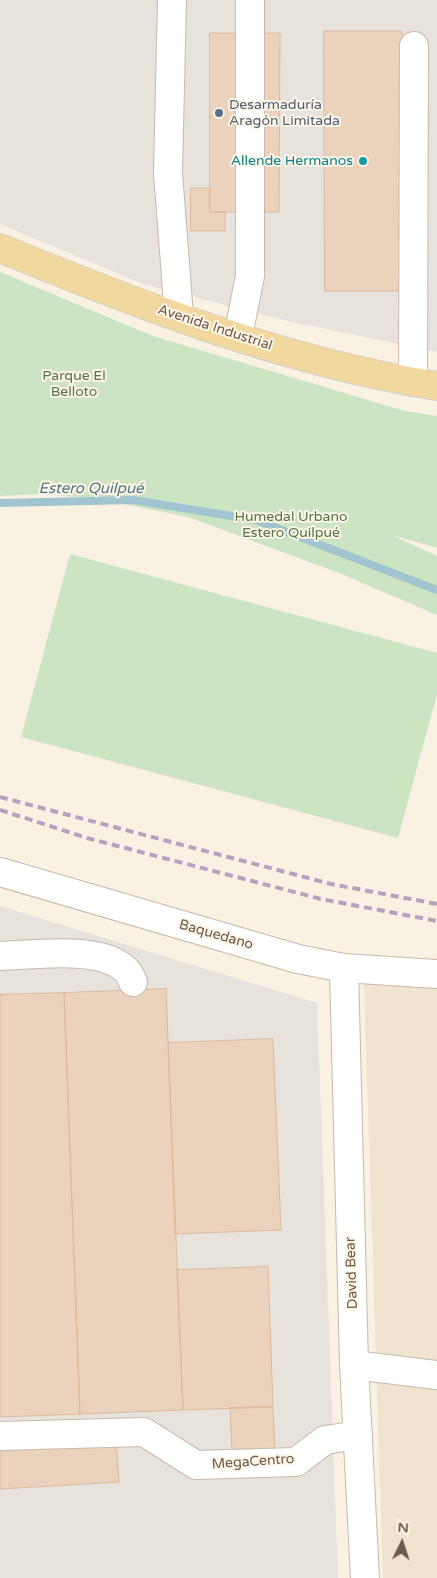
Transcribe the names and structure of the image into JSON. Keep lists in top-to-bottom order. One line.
{"streets":{"main road":["Avenida Industrial"],"street":["Baquedano","David Bear","MegaCentro"]},"crossings":[["Baquedano","David Bear"],["David Bear","MegaCentro"]],"water":["Estero Quilpué"],"parks":["Parque El Belloto","Humedal Urbano Estero Quilpué"],"places":["Desarmaduría Aragón Limitada","Allende Hermanos"],"north":"top"}
